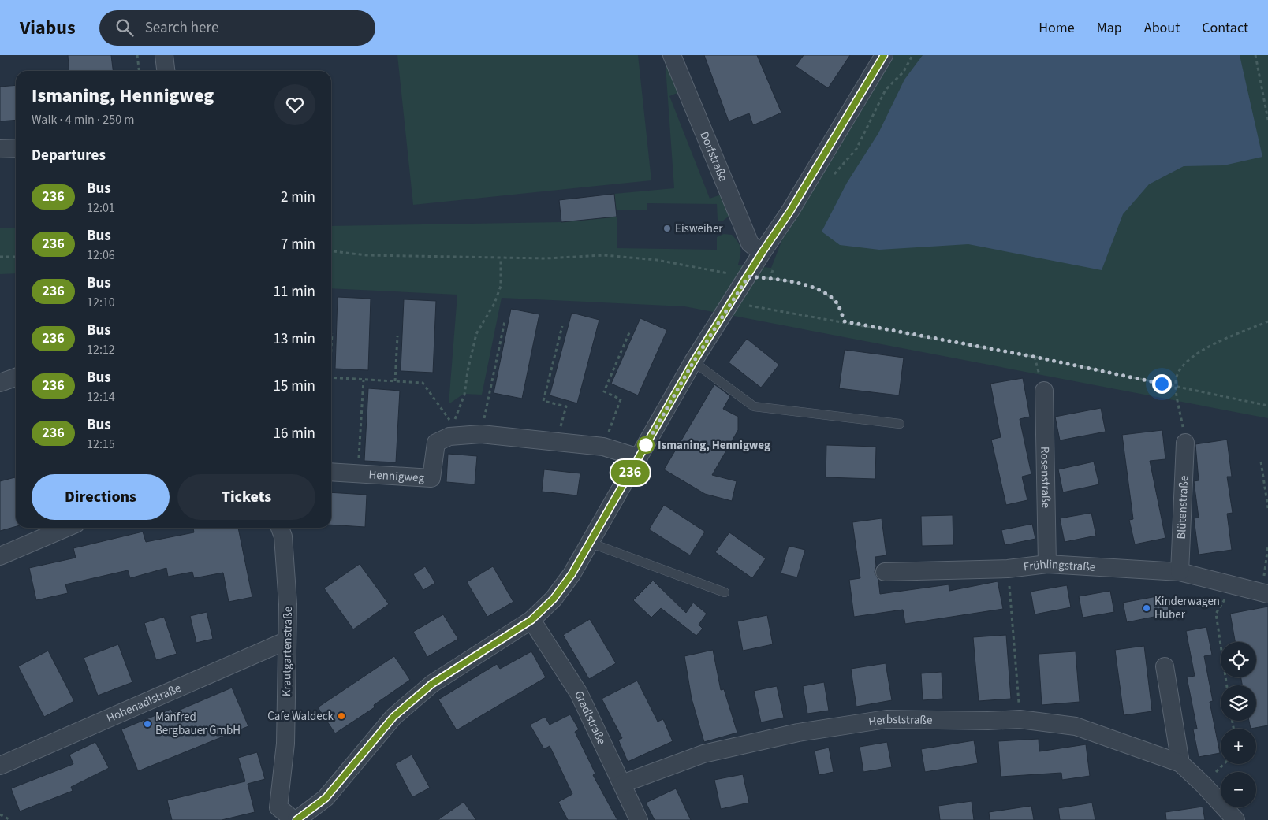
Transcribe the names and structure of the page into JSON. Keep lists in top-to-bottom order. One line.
{"streets":{"street":["Dorfstraße","Hennigweg","Rosenstraße","Blütenstraße","Frühlingstraße","Krautgartenstraße","Hohenadlstraße","Gradlstraße","Herbststraße"]},"crossings":[["Rosenstraße","Frühlingstraße"],["Blütenstraße","Frühlingstraße"],["Krautgartenstraße","Hohenadlstraße"],["Gradlstraße","Herbststraße"]],"places":["Eisweiher","Ismaning, Hennigweg","Kinderwagen Huber","Cafe Waldeck","Manfred Bergbauer GmbH"],"lines":["bus line 236"],"page":{"header":"Viabus","search":"Search here","nav":["Home","Map","About","Contact"],"on_map":"236","heading":[["Ismaning, Hennigweg","Walk · 4 min · 250 m"],"Departures"],"list":[{"mark":"236","name":"Bus","note":"12:01","value":"2 min"},{"mark":"236","name":"Bus","note":"12:06","value":"7 min"},{"mark":"236","name":"Bus","note":"12:10","value":"11 min"},{"mark":"236","name":"Bus","note":"12:12","value":"13 min"},{"mark":"236","name":"Bus","note":"12:14","value":"15 min"},{"mark":"236","name":"Bus","note":"12:15","value":"16 min"}],"buttons":["Directions","Tickets"],"map_buttons":["+","−"]}}
